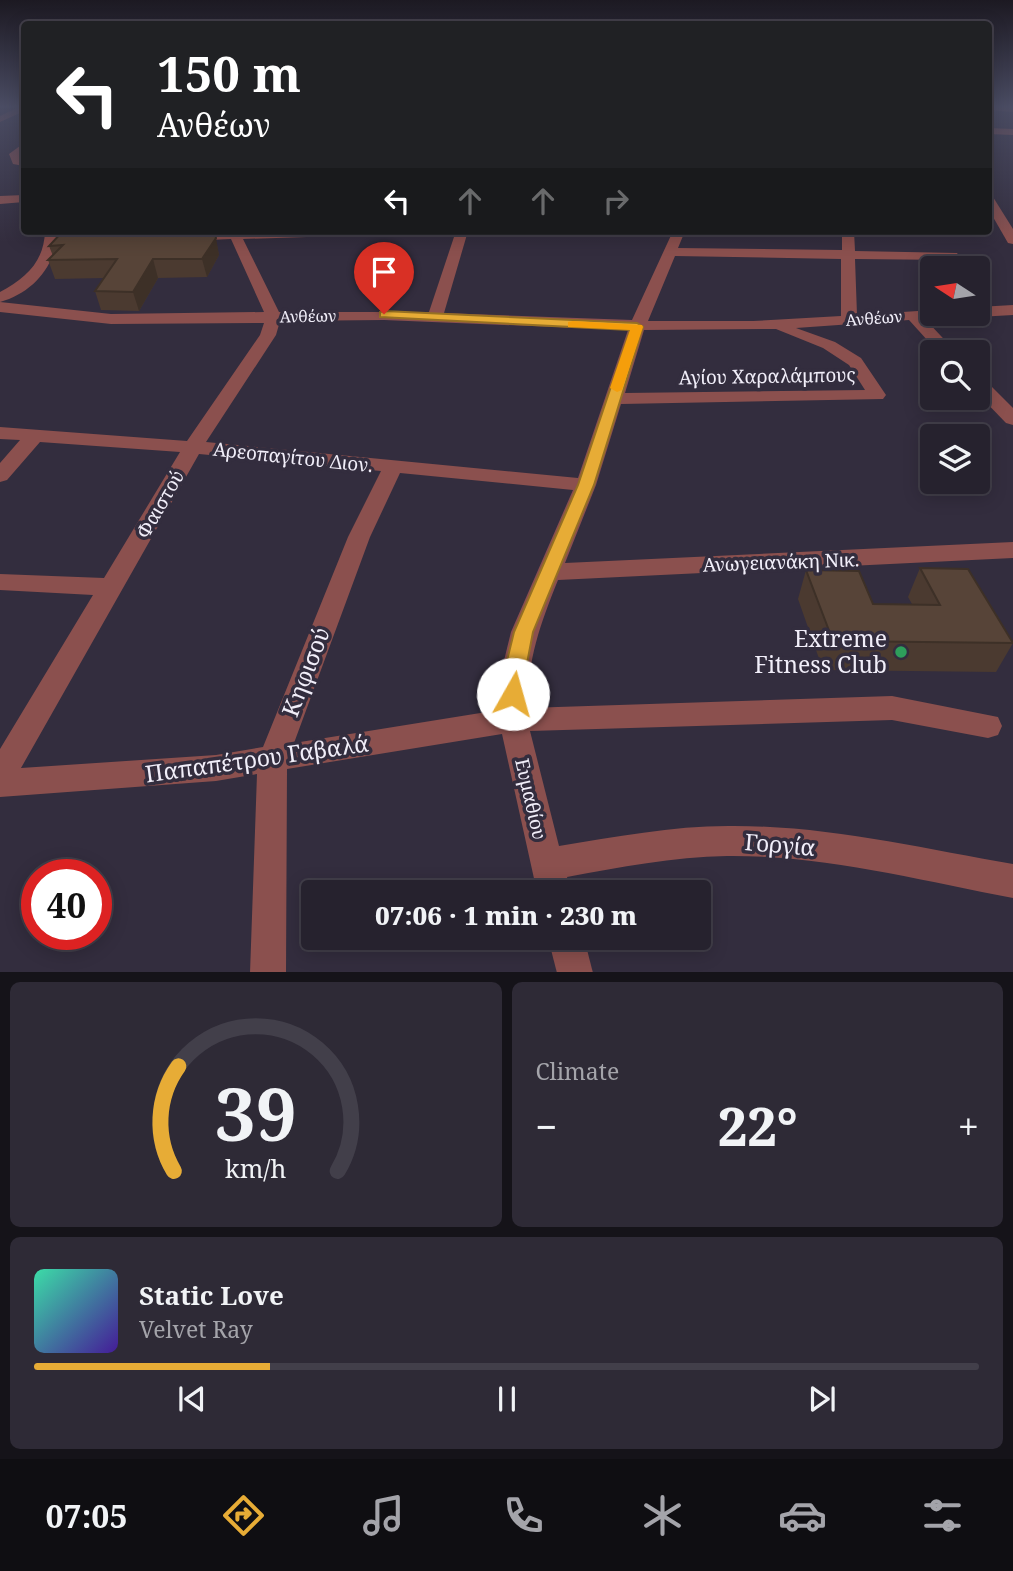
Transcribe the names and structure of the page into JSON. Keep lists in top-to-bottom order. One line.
{"streets":{"street":["Ανθέων","Αγίου Χαραλάμπους","Αρεοπαγίτου Διον.","Φαιστού","Ανωγειανάκη Νικ.","Κηφισού","Παπαπέτρου Γαβαλά","Ευμαθίου","Γοργία"]},"crossings":[["Ανθέων","Αγίου Χαραλάμπους"],["Ανθέων","Φαιστού"],["Ανθέων","Ευμαθίου"],["Αγίου Χαραλάμπους","Ευμαθίου"],["Αρεοπαγίτου Διον.","Φαιστού"],["Αρεοπαγίτου Διον.","Κηφισού"],["Αρεοπαγίτου Διον.","Ευμαθίου"],["Ανωγειανάκη Νικ.","Ευμαθίου"],["Κηφισού","Παπαπέτρου Γαβαλά"],["Παπαπέτρου Γαβαλά","Ευμαθίου"],["Ευμαθίου","Γοργία"]],"places":["Extreme Fitness Club"],"north":"left","page":{"turn":["150 m","Ανθέων"],"limit":"40","trip":"07:06 · 1 min · 230 m","tile":"Climate","heat":["−","22°","+"],"song":["Static Love","Velvet Ray"],"tabs":"07:05","gauge":["39","km/h"]}}
